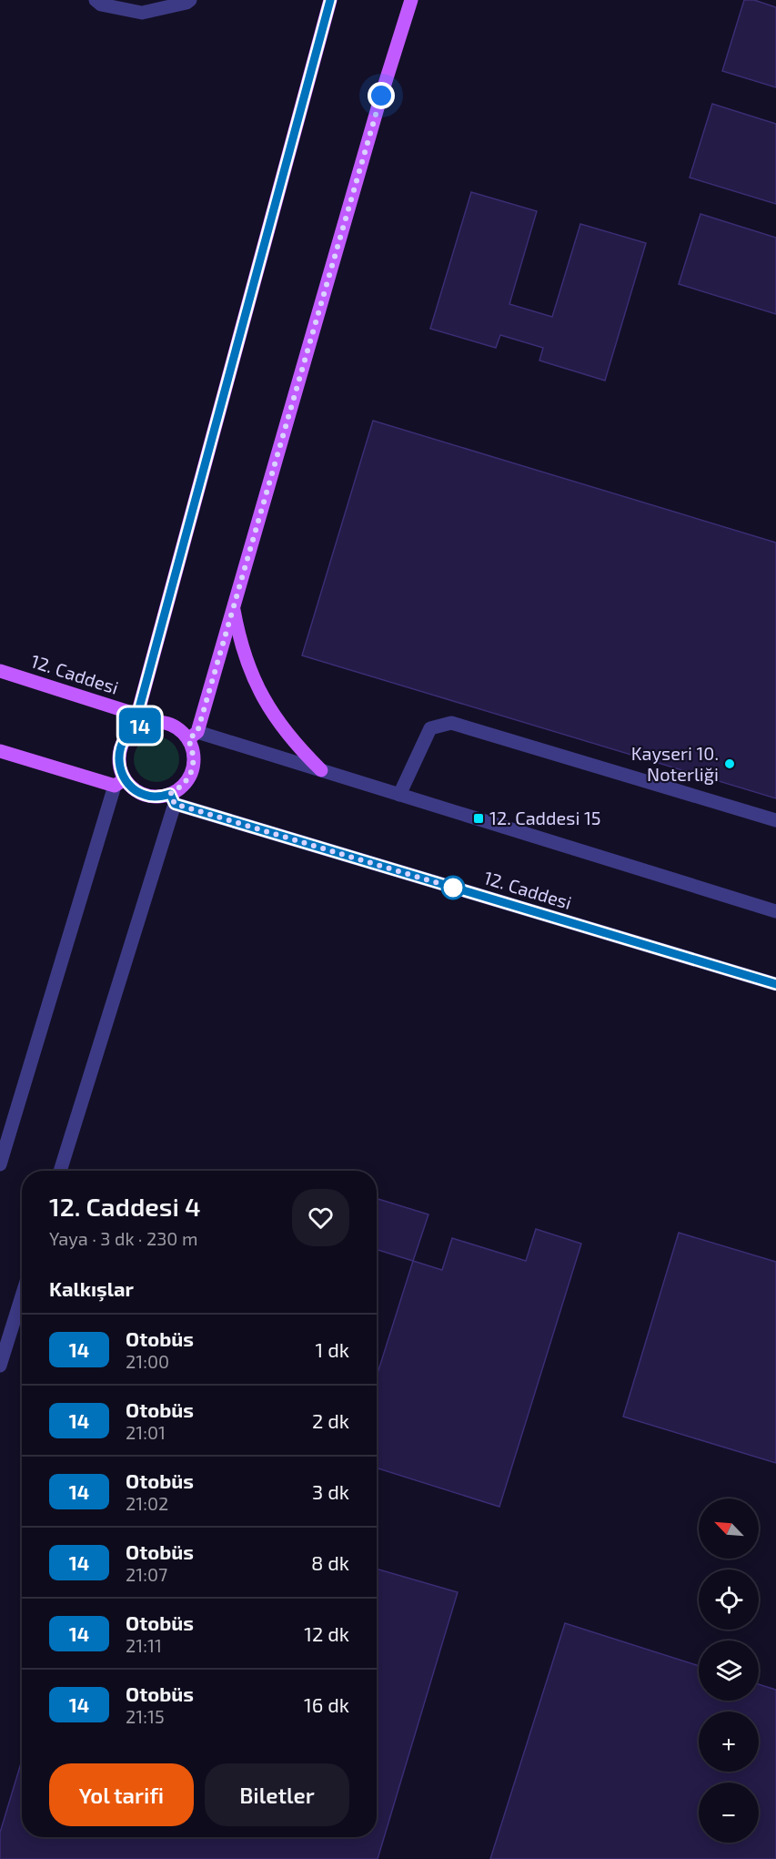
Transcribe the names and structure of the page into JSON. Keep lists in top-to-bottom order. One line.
{"streets":{"main road":["12. Caddesi"]},"places":{"other":["Kayseri 10. Noterliği"],"transit":["12. Caddesi 15"]},"lines":["bus line 14"],"north":"top left","page":{"on_map":"14","heading":[["12. Caddesi 4","Yaya · 3 dk · 230 m"],"Kalkışlar"],"list":[{"mark":"14","name":"Otobüs","note":"21:00","value":"1 dk"},{"mark":"14","name":"Otobüs","note":"21:01","value":"2 dk"},{"mark":"14","name":"Otobüs","note":"21:02","value":"3 dk"},{"mark":"14","name":"Otobüs","note":"21:07","value":"8 dk"},{"mark":"14","name":"Otobüs","note":"21:11","value":"12 dk"},{"mark":"14","name":"Otobüs","note":"21:15","value":"16 dk"}],"map_buttons":["+","−"],"buttons":["Yol tarifi","Biletler"]}}
